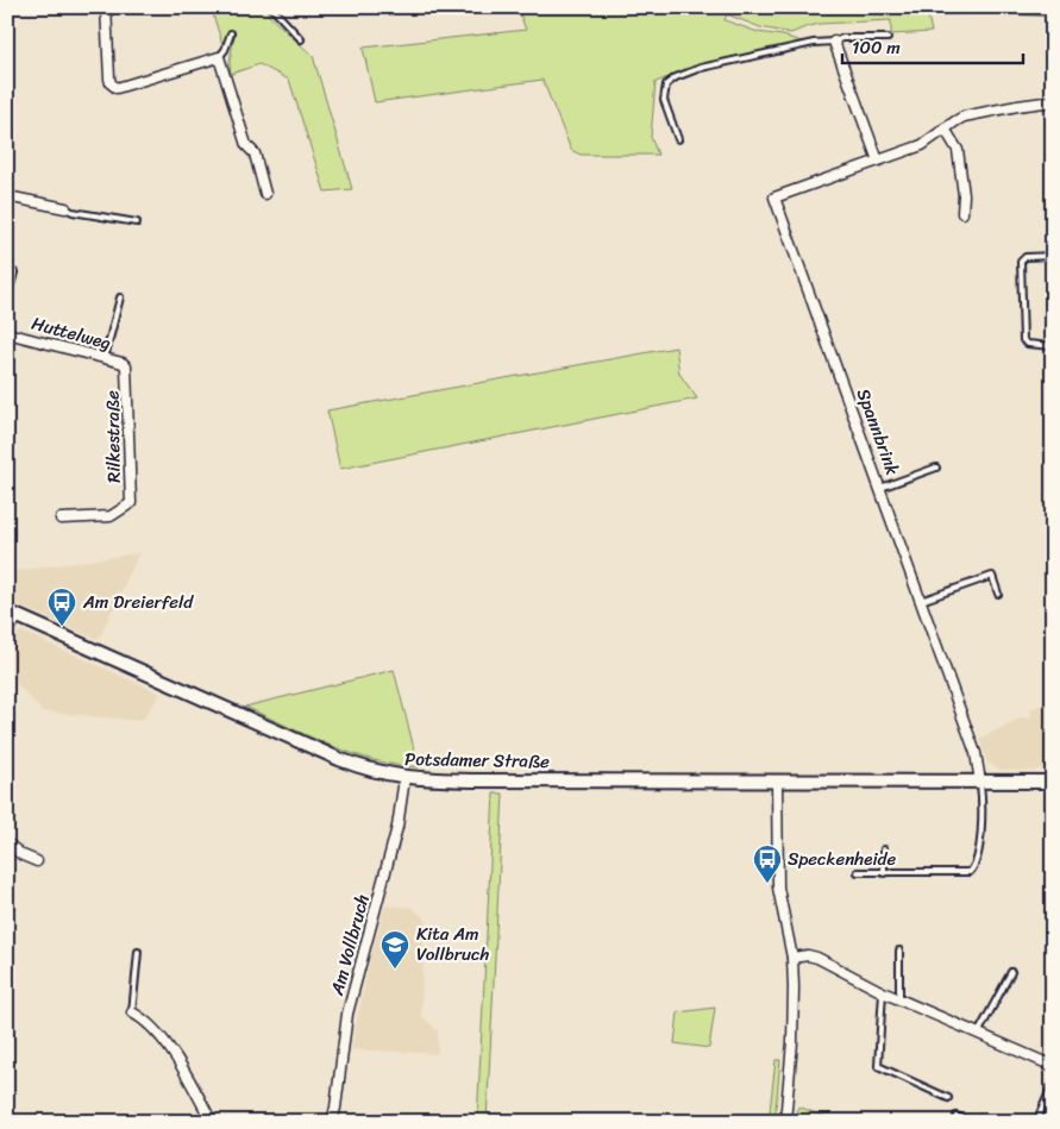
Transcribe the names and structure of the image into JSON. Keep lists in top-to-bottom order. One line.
{"streets":{"street":["Huttelweg","Spannbrink","Rilkestraße","Potsdamer Straße","Am Vollbruch"]},"crossings":[["Huttelweg","Rilkestraße"],["Spannbrink","Potsdamer Straße"],["Potsdamer Straße","Am Vollbruch"]],"places":{"bus stop":["Am Dreierfeld","Speckenheide"],"school or university":["Kita Am Vollbruch"]},"scale_bar":"100 m"}
